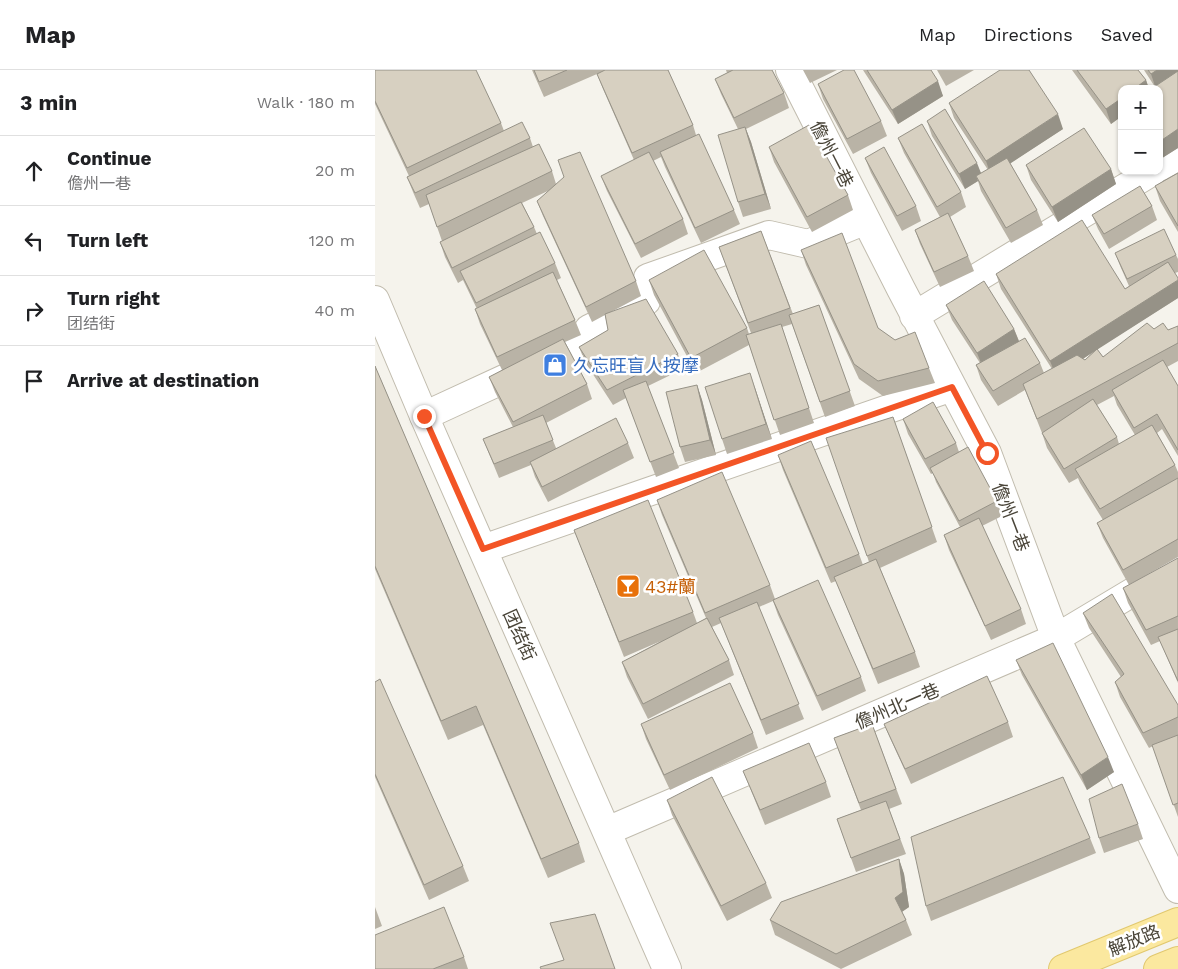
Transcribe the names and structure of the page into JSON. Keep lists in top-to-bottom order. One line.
{"streets":{"main road":["解放路"],"street":["儋州一巷","团结街","儋州北一巷"]},"crossings":[["儋州一巷","儋州北一巷"],["团结街","儋州北一巷"]],"places":{"shop":["久忘旺盲人按摩"],"bar":["43#蘭"]},"page":{"header":"Map","nav":["Map","Directions","Saved"],"heading":["3 min","Walk · 180 m"],"map_buttons":["+","−"],"list":[["Continue","儋州一巷","20 m"],["Turn left","120 m"],["Turn right","团结街","40 m"],"Arrive at destination"]}}
